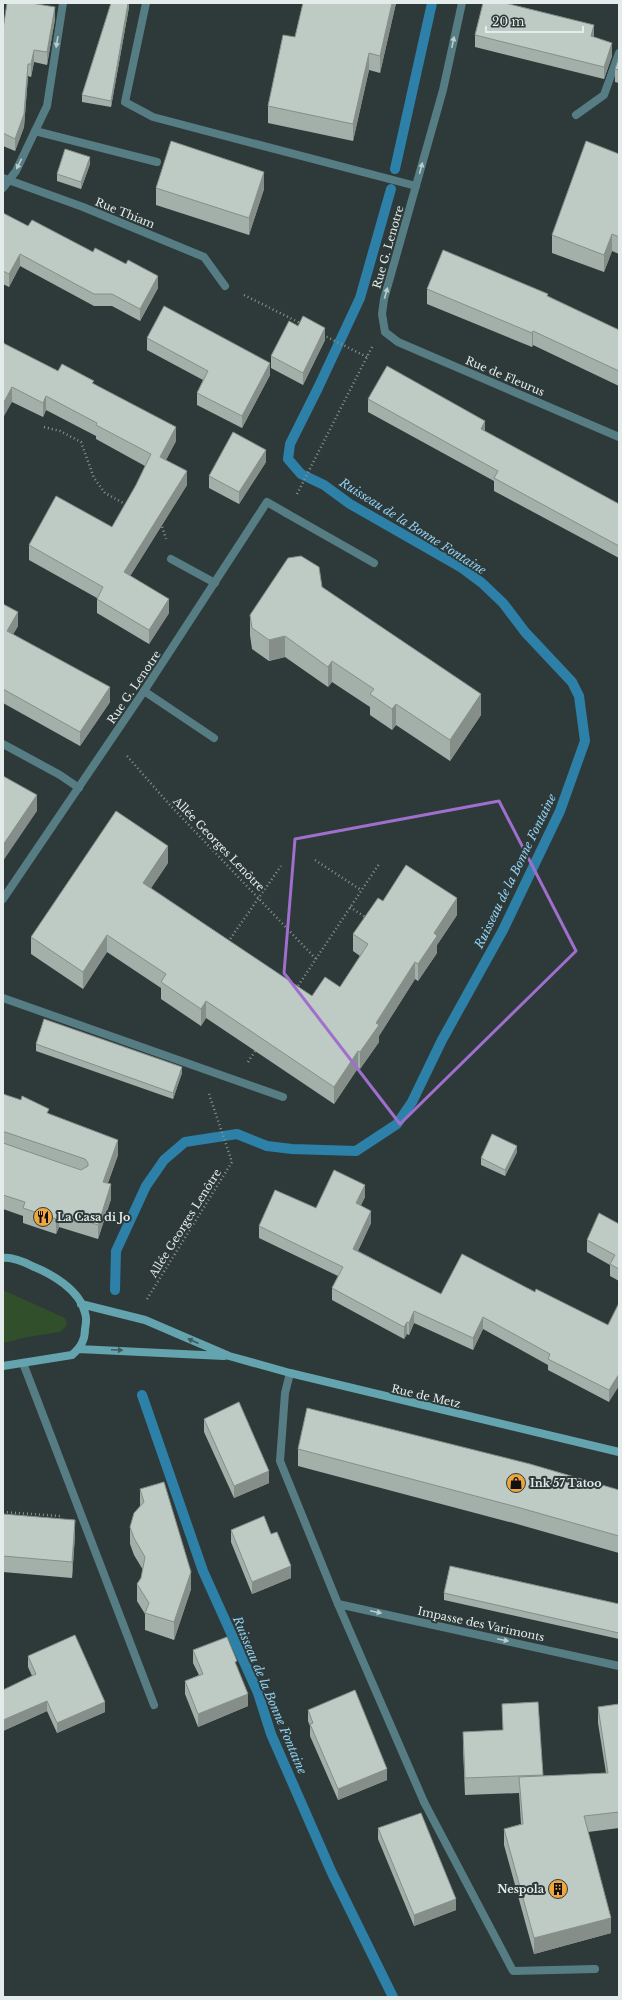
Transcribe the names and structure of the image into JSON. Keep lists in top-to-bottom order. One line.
{"streets":{"street":["Rue Thiam","Rue G. Lenotre","Rue de Fleurus","Rue de Metz","Impasse des Varimonts"],"path":["Allée Georges Lenôtre"]},"crossings":[["Rue G. Lenotre","Rue de Fleurus"],["Rue G. Lenotre","Allée Georges Lenôtre"],["Allée Georges Lenôtre","Rue de Metz"]],"one_way":["Rue G. Lenotre","Impasse des Varimonts"],"water":["Ruisseau de la Bonne Fontaine"],"places":{"restaurant":["La Casa di Jo"],"shop":["Ink 57 Tatoo"],"building":["Nespola"]},"scale_bar":"20 m"}
